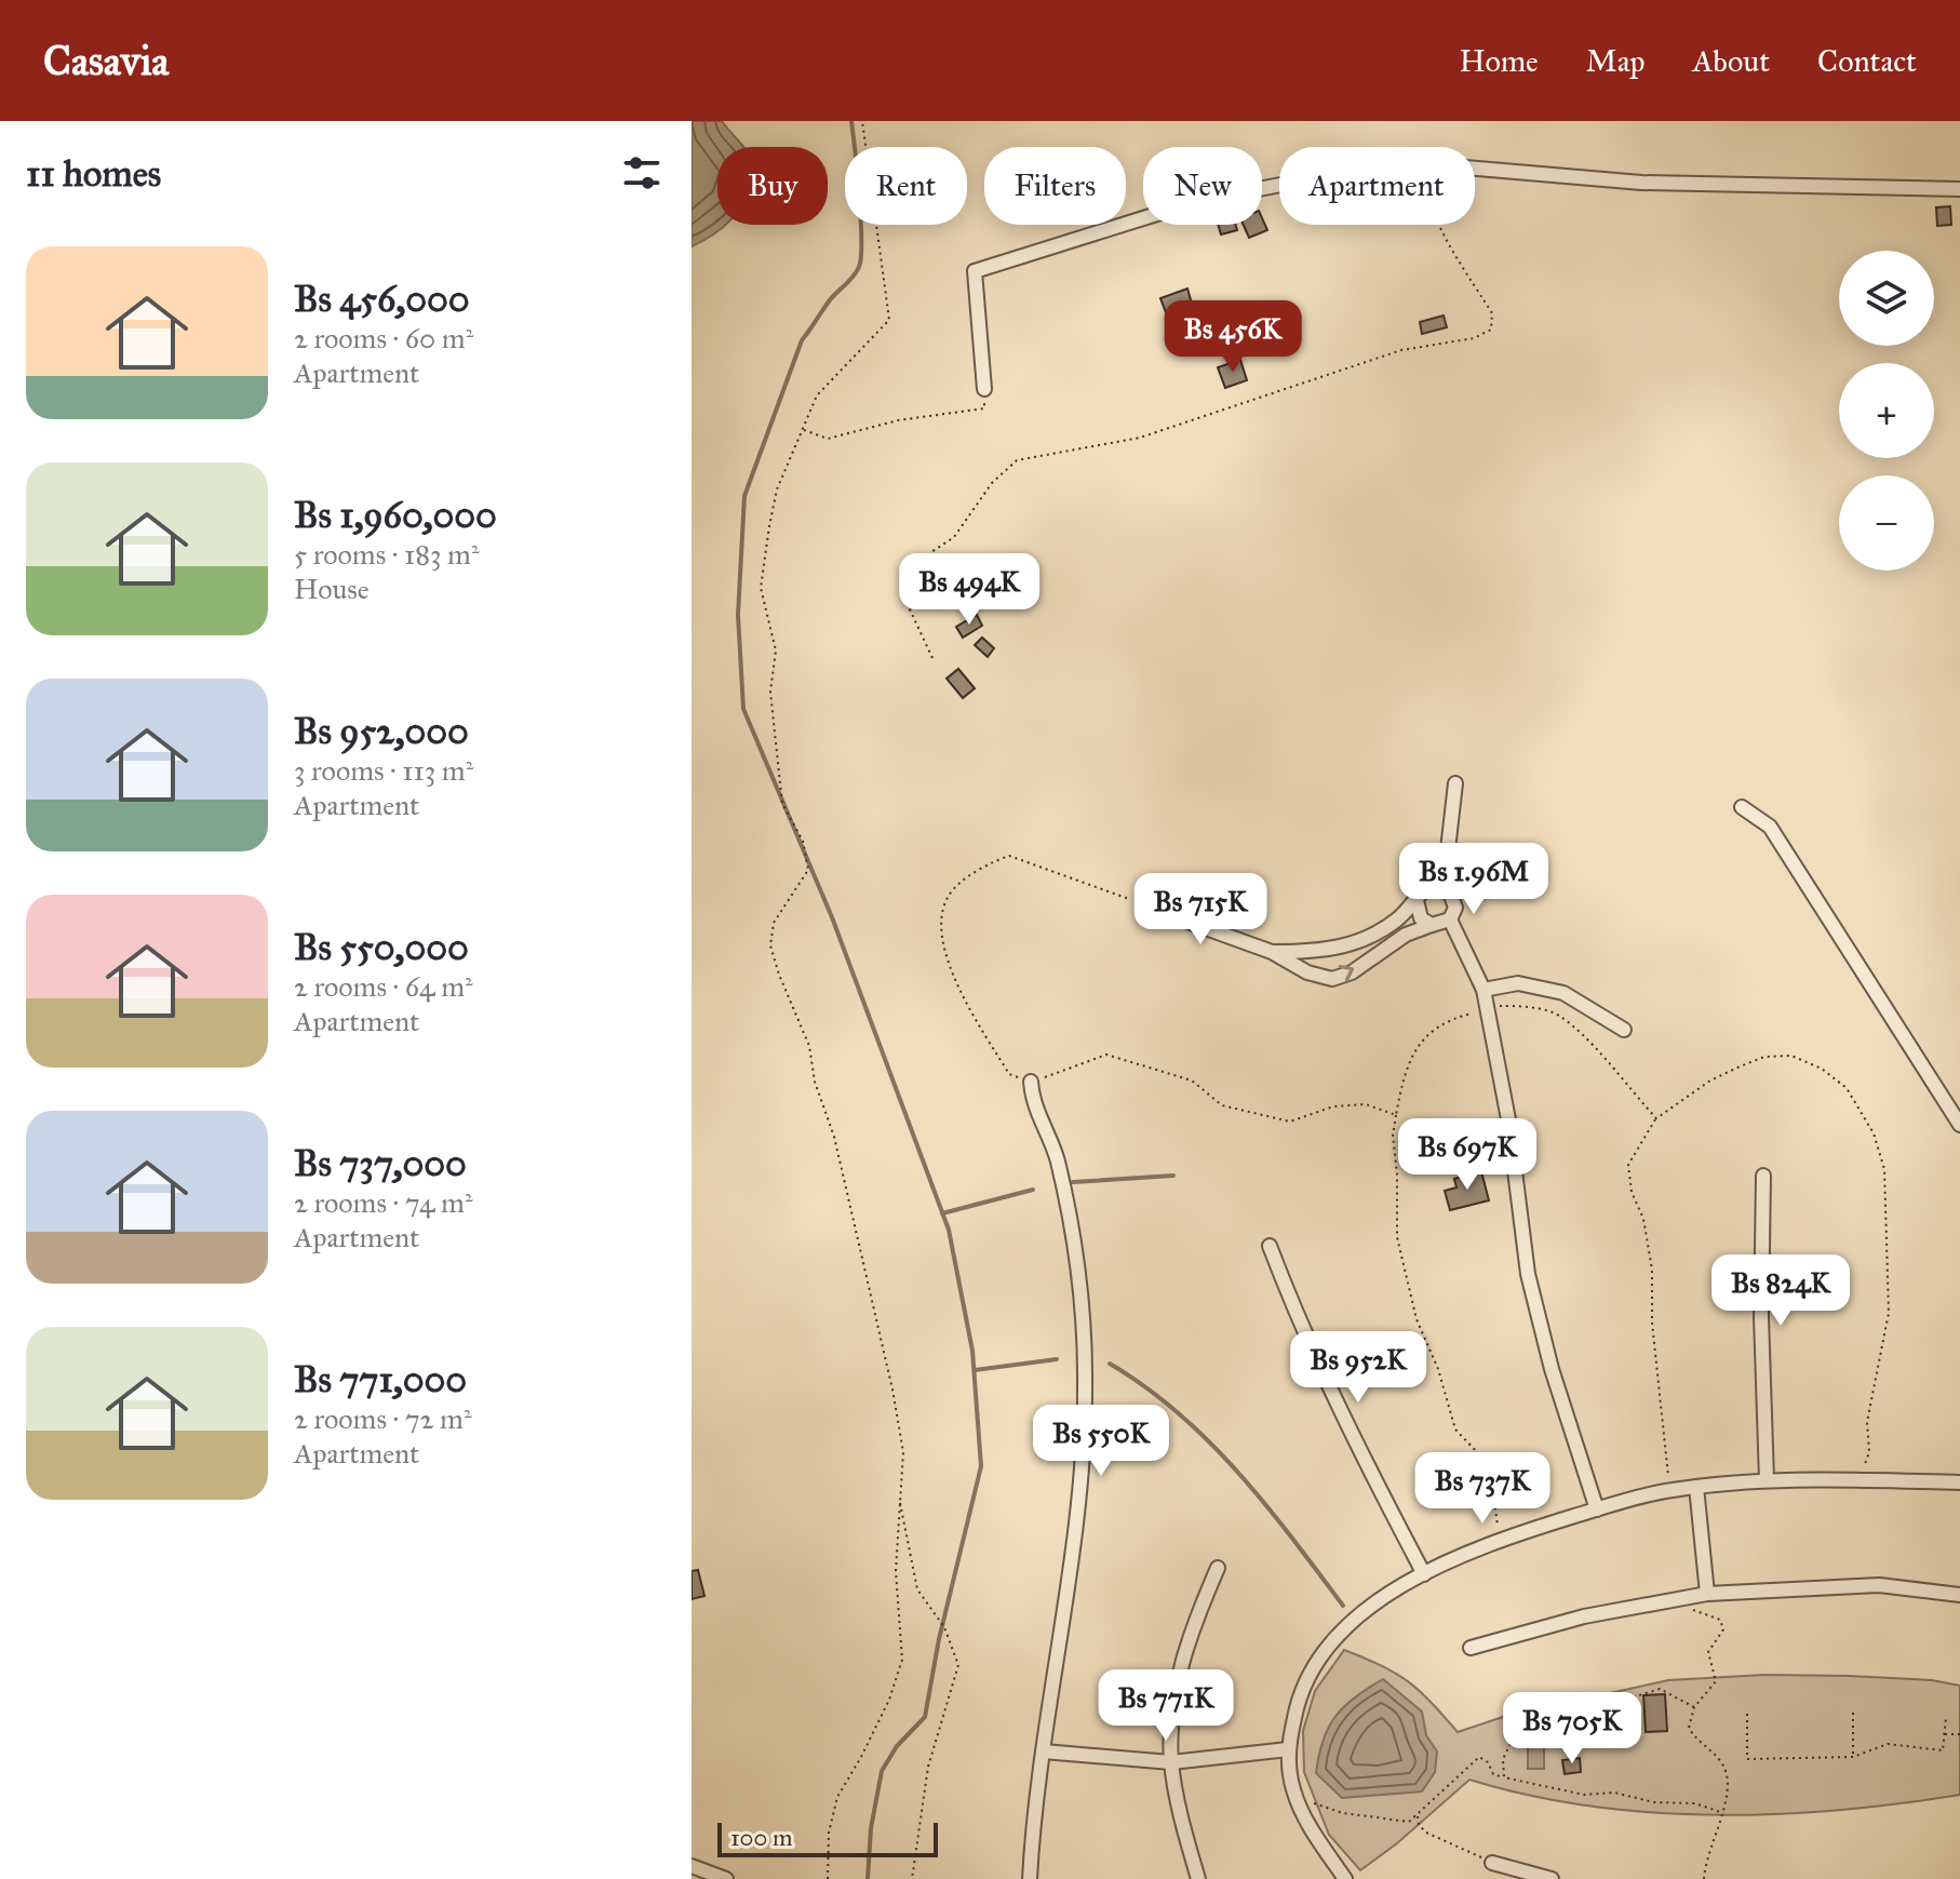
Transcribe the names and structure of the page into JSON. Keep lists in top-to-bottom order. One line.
{"scale_bar":"100 m","page":{"header":"Casavia","nav":["Home","Map","About","Contact"],"heading":"11 homes","chip":["Buy","Rent","Filters","New","Apartment"],"list":[{"name":"Bs 456,000","note":"2 rooms · 60 m² · Apartment"},{"name":"Bs 1,960,000","note":"5 rooms · 183 m² · House"},{"name":"Bs 952,000","note":"3 rooms · 113 m² · Apartment"},{"name":"Bs 550,000","note":"2 rooms · 64 m² · Apartment"},{"name":"Bs 737,000","note":"2 rooms · 74 m² · Apartment"},{"name":"Bs 771,000","note":"2 rooms · 72 m² · Apartment"}],"map_buttons":["+","−"],"price":["Bs 456K","Bs 494K","Bs 1.96M","Bs 715K","Bs 697K","Bs 824K","Bs 952K","Bs 550K","Bs 737K","Bs 771K","Bs 705K"],"scale":"100 m"}}
